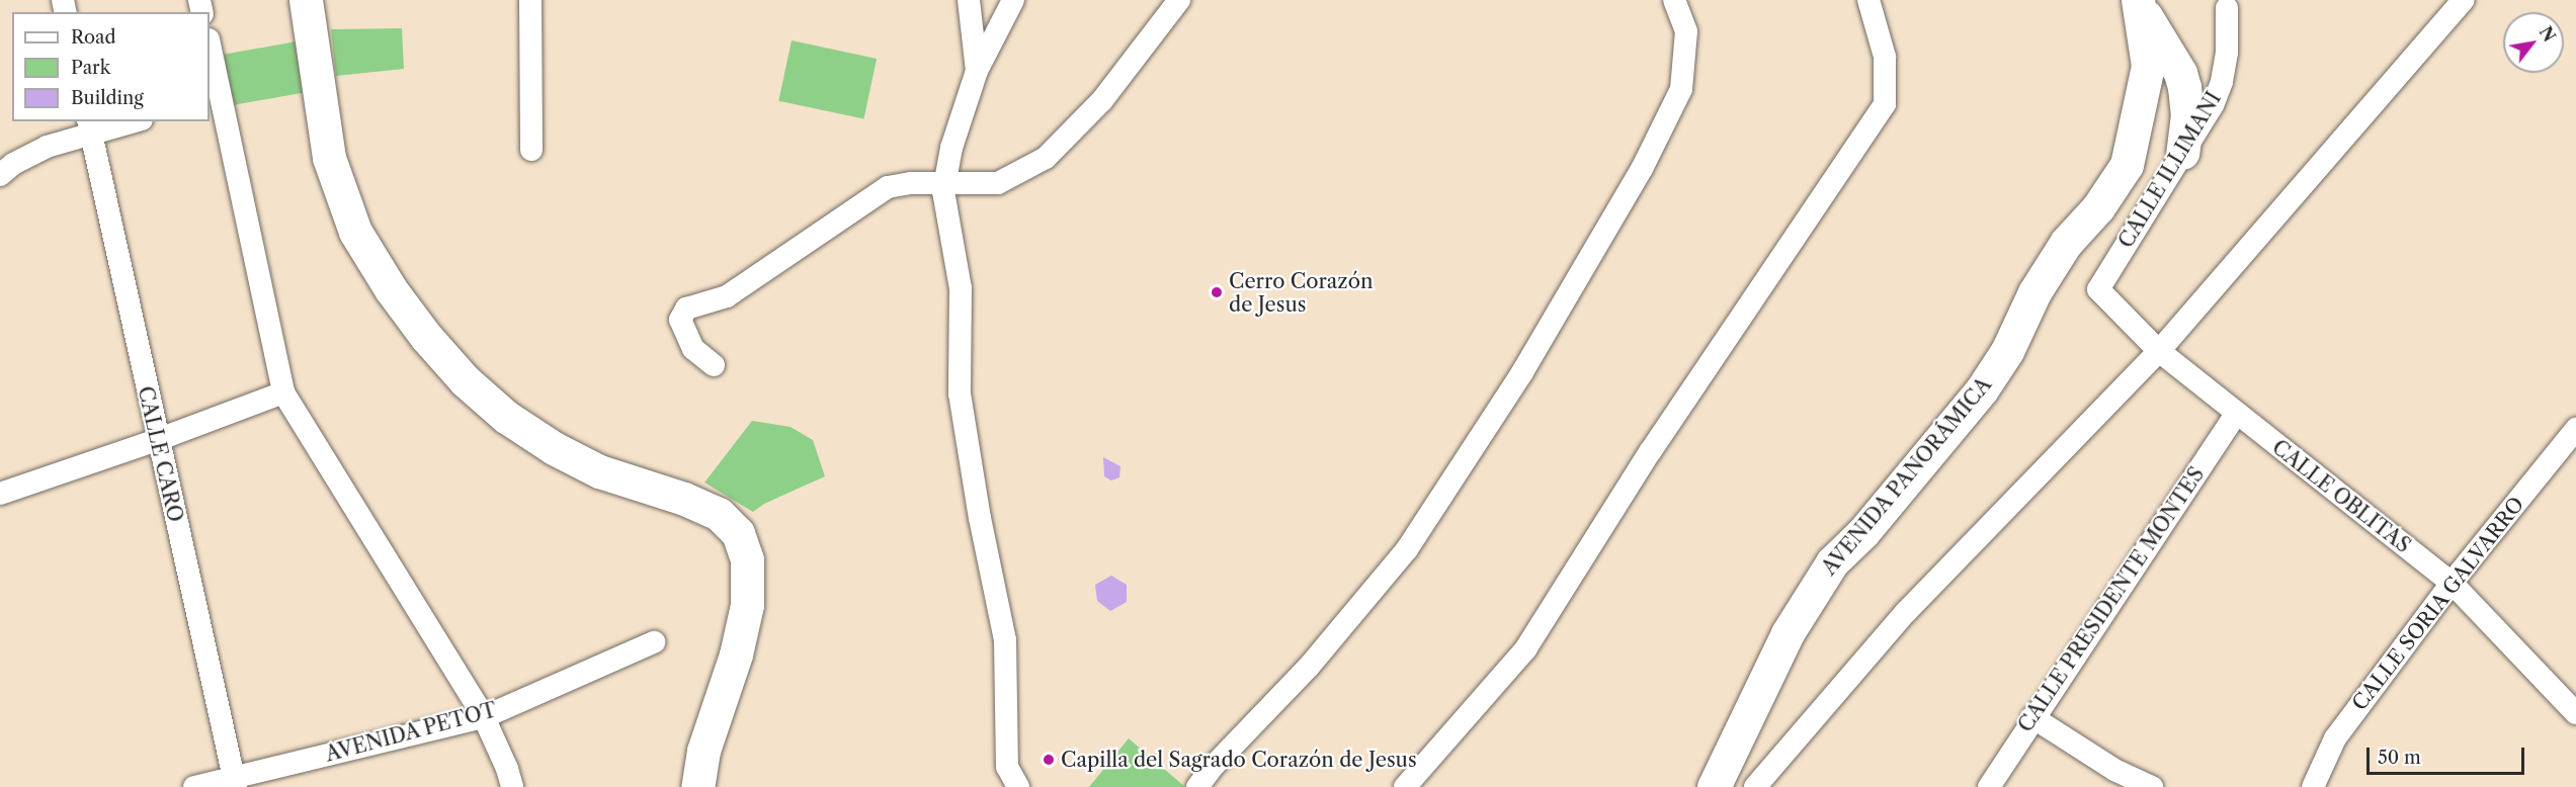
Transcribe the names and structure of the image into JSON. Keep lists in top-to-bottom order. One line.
{"streets":{"main road":["AVENIDA PANORÁMICA"],"street":["CALLE ILLIMANI","CALLE CARO","CALLE OBLITAS","CALLE PRESIDENTE MONTES","CALLE SORIA GALVARRO","AVENIDA PETOT"]},"crossings":[["CALLE ILLIMANI","CALLE OBLITAS"],["CALLE CARO","AVENIDA PETOT"],["CALLE OBLITAS","CALLE PRESIDENTE MONTES"],["CALLE OBLITAS","CALLE SORIA GALVARRO"]],"places":["Cerro Corazón de Jesus","Capilla del Sagrado Corazón de Jesus"],"legend":["Road","Park","Building"],"scale_bar":"50 m","north":"top right"}
